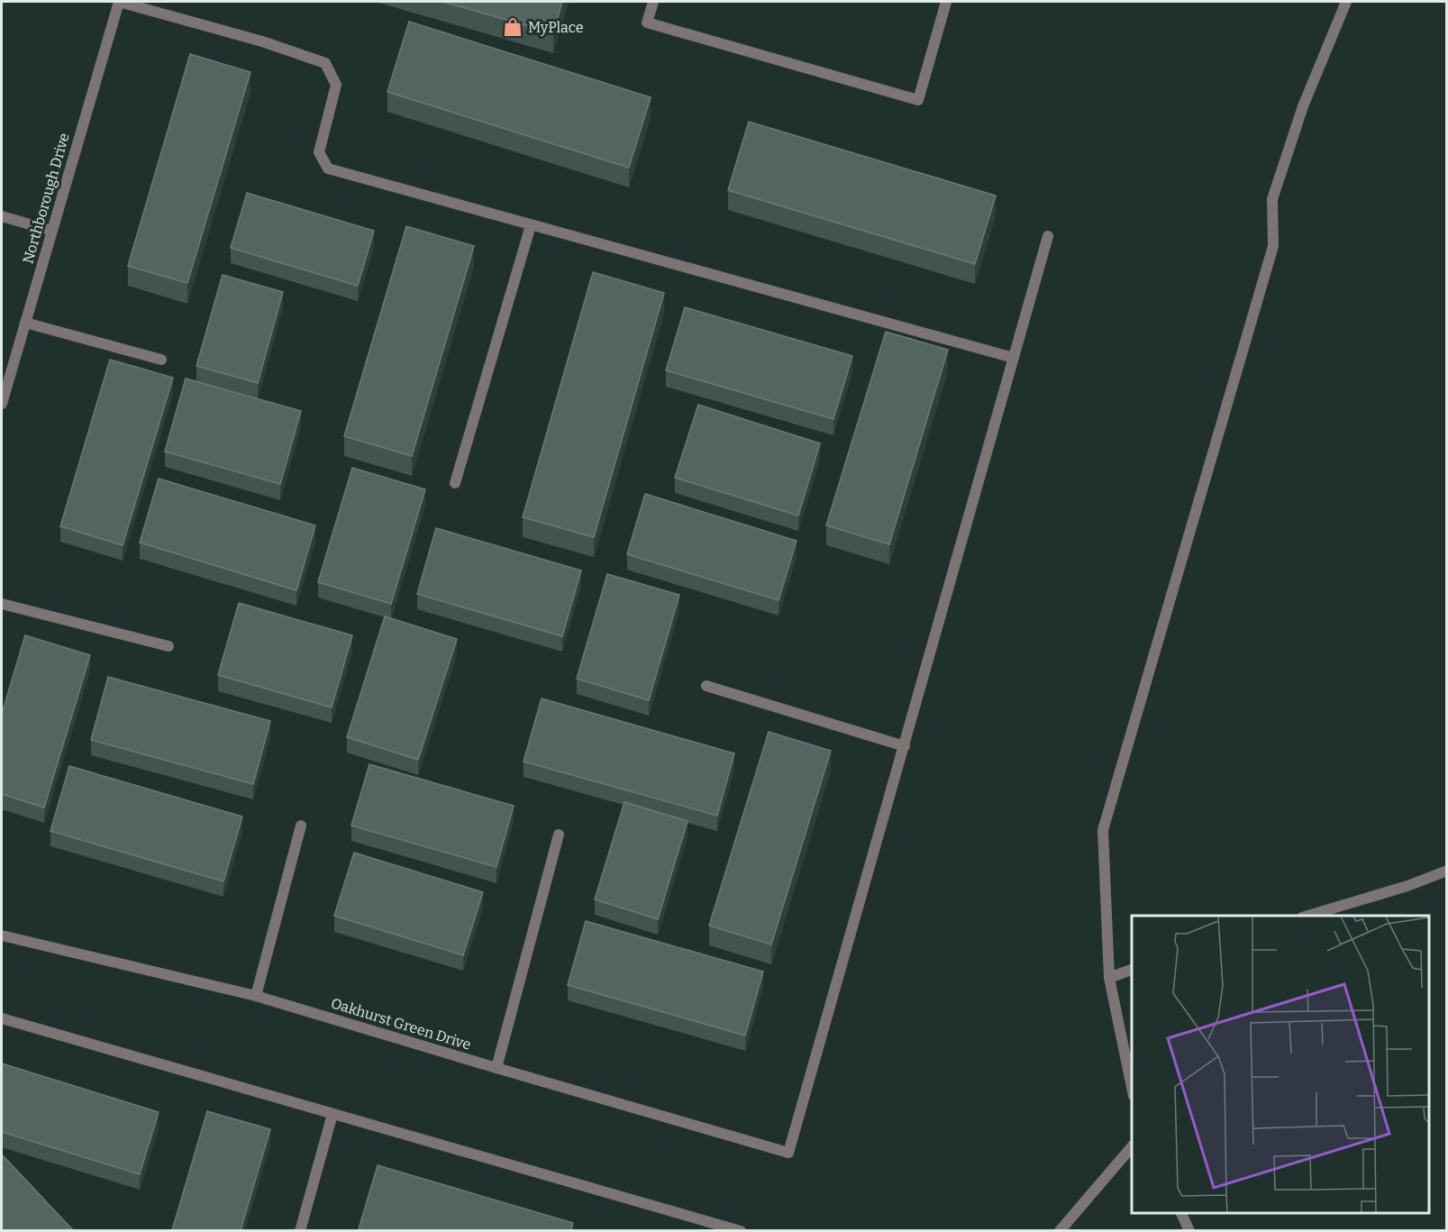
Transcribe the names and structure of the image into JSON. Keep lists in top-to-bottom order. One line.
{"streets":{"street":["Northborough Drive","Oakhurst Green Drive"]},"places":{"shop":["MyPlace"]}}
